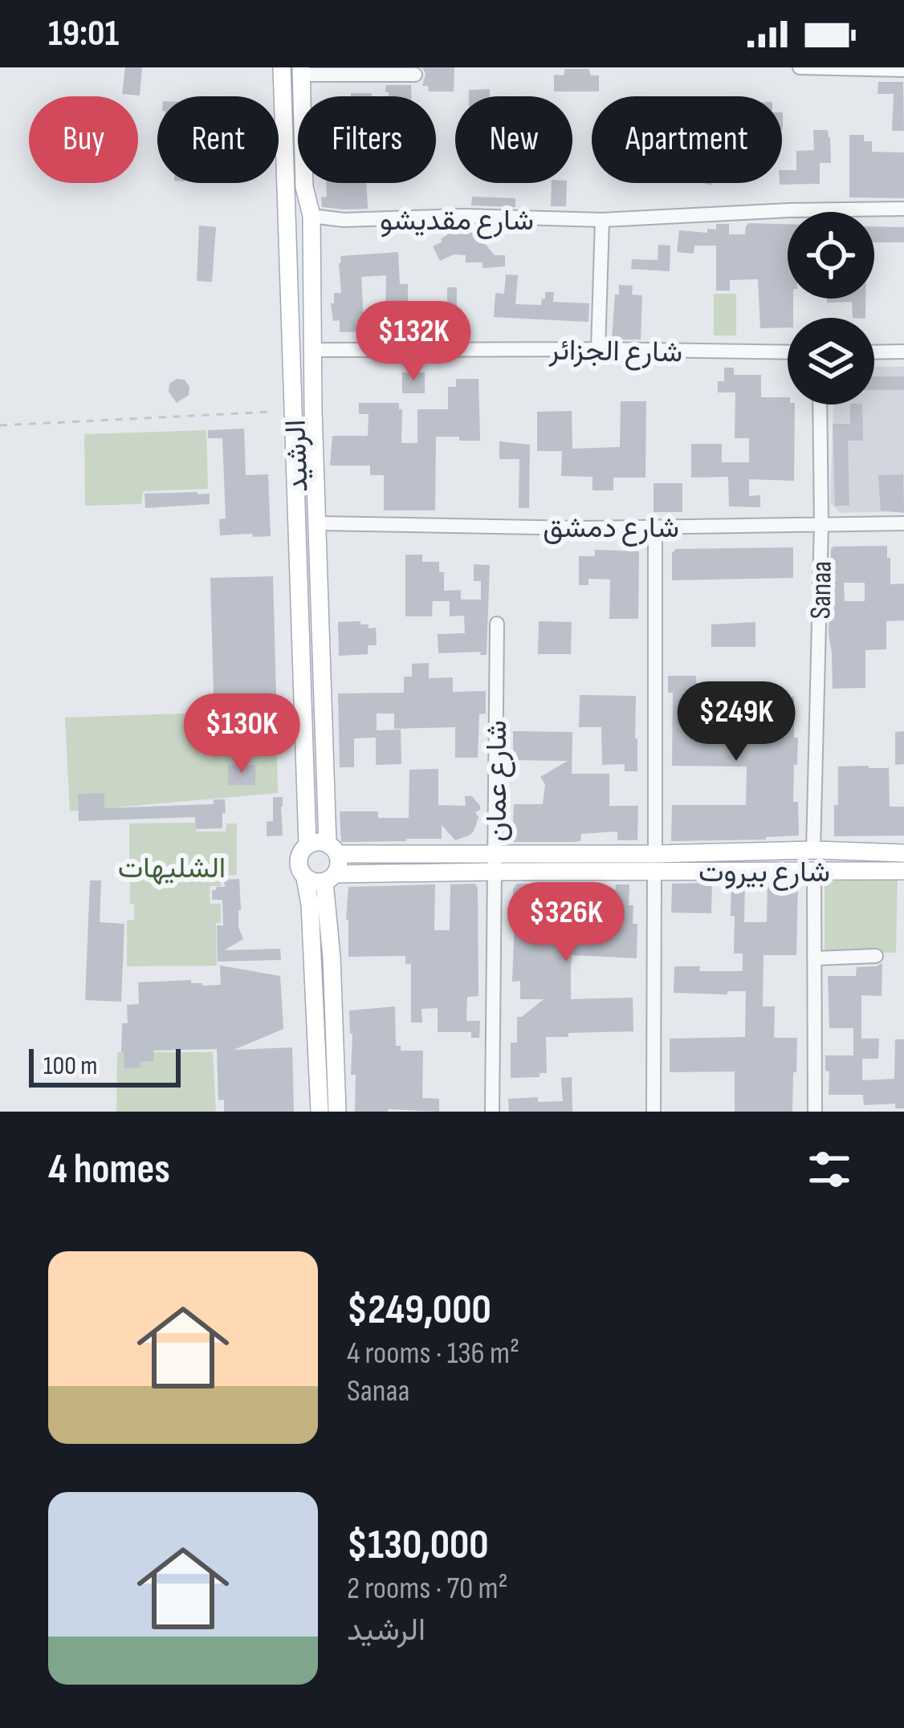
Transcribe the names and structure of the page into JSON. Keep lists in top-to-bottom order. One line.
{"streets":{"main road":["الرشيد","شارع بيروت"],"street":["شارع مقديشو","شارع الجزائر","شارع دمشق","Sanaa","شارع عمان"]},"crossings":[["شارع مقديشو","الرشيد"],["شارع الجزائر","الرشيد"],["الرشيد","شارع دمشق"],["الرشيد","شارع بيروت"],["شارع دمشق","Sanaa"],["Sanaa","شارع بيروت"],["شارع عمان","شارع بيروت"]],"parks":["الشليهات"],"scale_bar":"100 m","page":{"status":"19:01","chip":["Buy","Rent","Filters","New","Apartment"],"price":["$132K","$249K","$130K","$326K"],"scale":"100 m","heading":"4 homes","list":[{"name":"$249,000","note":"4 rooms · 136 m² · Sanaa"},{"name":"$130,000","note":"2 rooms · 70 m² · الرشيد"}]}}
